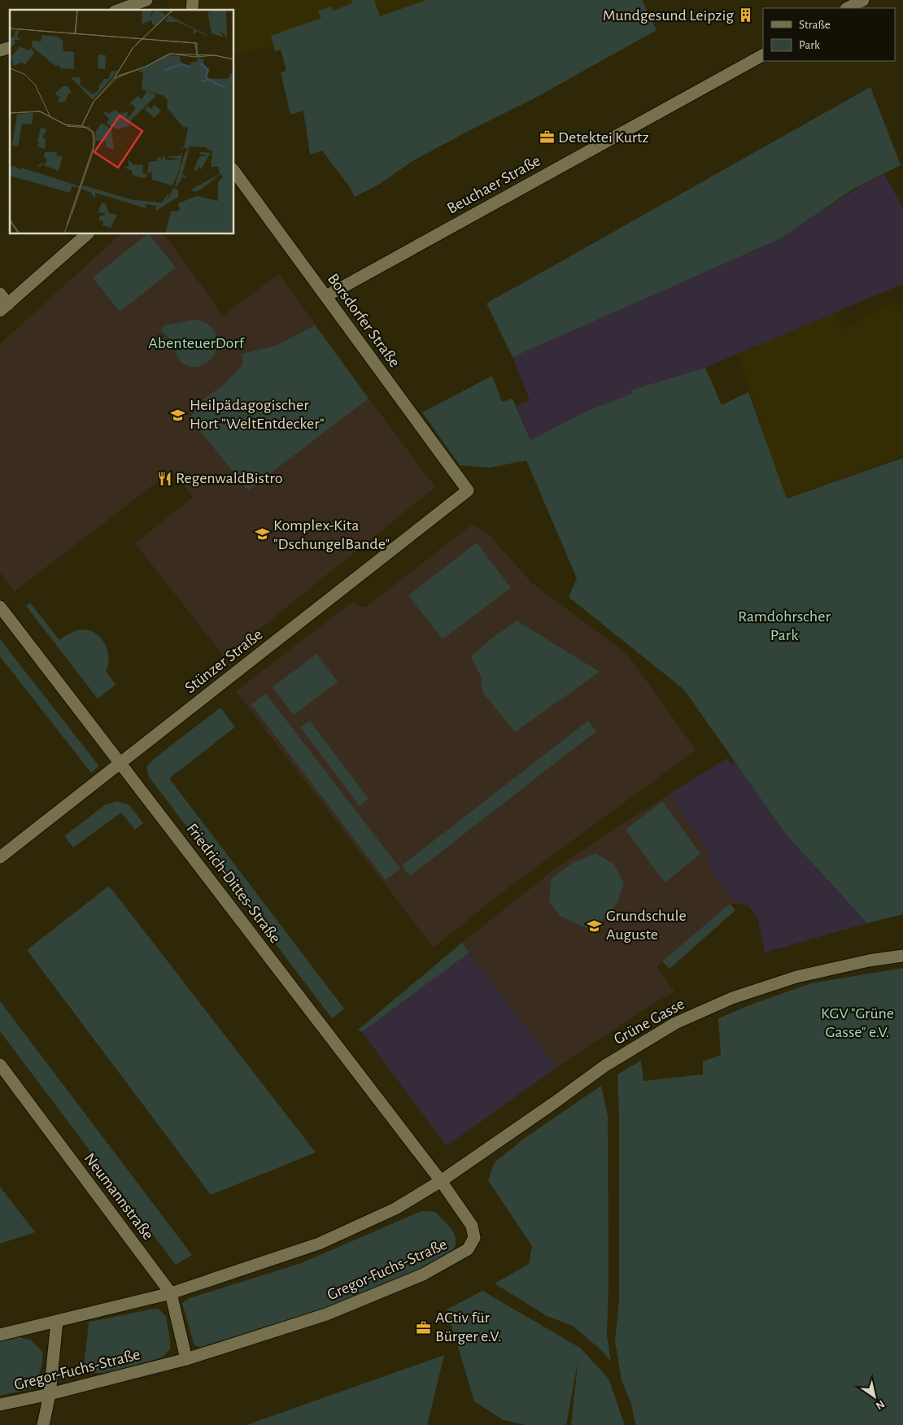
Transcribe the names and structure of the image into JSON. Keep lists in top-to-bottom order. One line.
{"streets":{"street":["Beuchaer Straße","Borsdorfer Straße","Stünzer Straße","Friedrich-Dittes-Straße","Grüne Gasse","Neumannstraße","Gregor-Fuchs-Straße"]},"crossings":[["Beuchaer Straße","Borsdorfer Straße"],["Borsdorfer Straße","Stünzer Straße"],["Stünzer Straße","Friedrich-Dittes-Straße"],["Friedrich-Dittes-Straße","Grüne Gasse"],["Friedrich-Dittes-Straße","Gregor-Fuchs-Straße"],["Grüne Gasse","Gregor-Fuchs-Straße"],["Neumannstraße","Gregor-Fuchs-Straße"]],"parks":["AbenteuerDorf","Ramdohrscher Park","KGV \"Grüne Gasse\" e.V."],"places":{"building":["Mundgesund Leipzig"],"office":["Detektei Kurtz","ACtiv für Bürger e.V."],"school or university":["Heilpädagogischer Hort \"WeltEntdecker\"","Komplex-Kita \"DschungelBande\"","Grundschule Auguste"],"restaurant":["RegenwaldBistro"]},"legend":["Straße","Park"],"north":"bottom right"}
